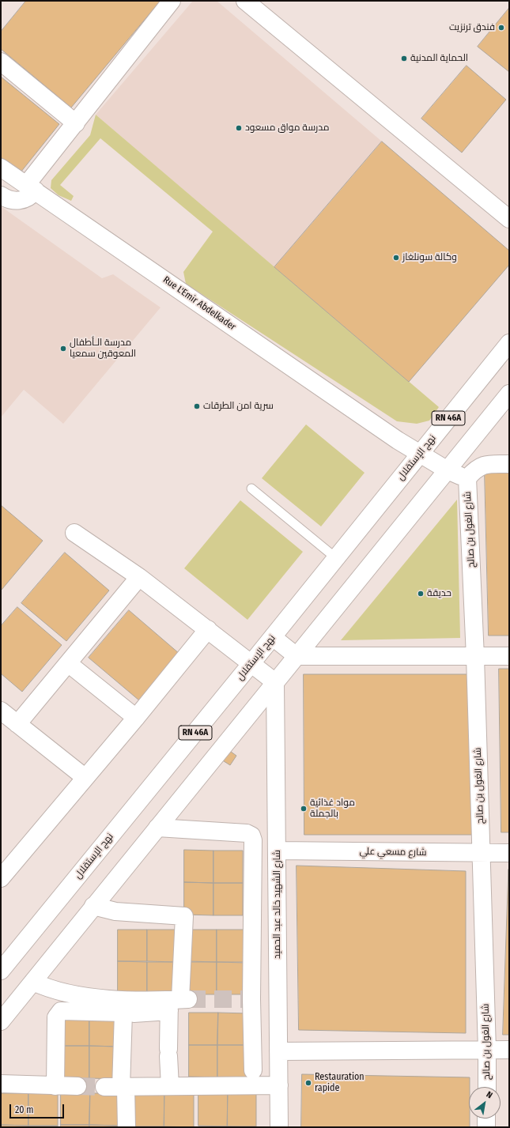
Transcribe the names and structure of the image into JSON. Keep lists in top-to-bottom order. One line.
{"streets":{"street":["Rue L'Emir Abdelkader","RN 46A","نهج الإستقلال","شارع الغول بن صالح","شارع مسعي علي","شارع الشهيد خالد عبد الحميد"]},"crossings":[["Rue L'Emir Abdelkader","RN 46A"],["Rue L'Emir Abdelkader","نهج الإستقلال"],["Rue L'Emir Abdelkader","شارع الغول بن صالح"],["RN 46A","شارع الشهيد خالد عبد الحميد"],["شارع الغول بن صالح","شارع مسعي علي"],["شارع مسعي علي","شارع الشهيد خالد عبد الحميد"]],"places":["فندق ترنزيت","الحماية المدنية","مدرسة مواق مسعود","وكالة سونلغاز","مدرسة الـأطفال المعوقين سمعيا","سرية امن الطرقات","حديقة","مواد غذائية بالجملة","Restauration rapide"],"scale_bar":"20 m","north":"top right"}
